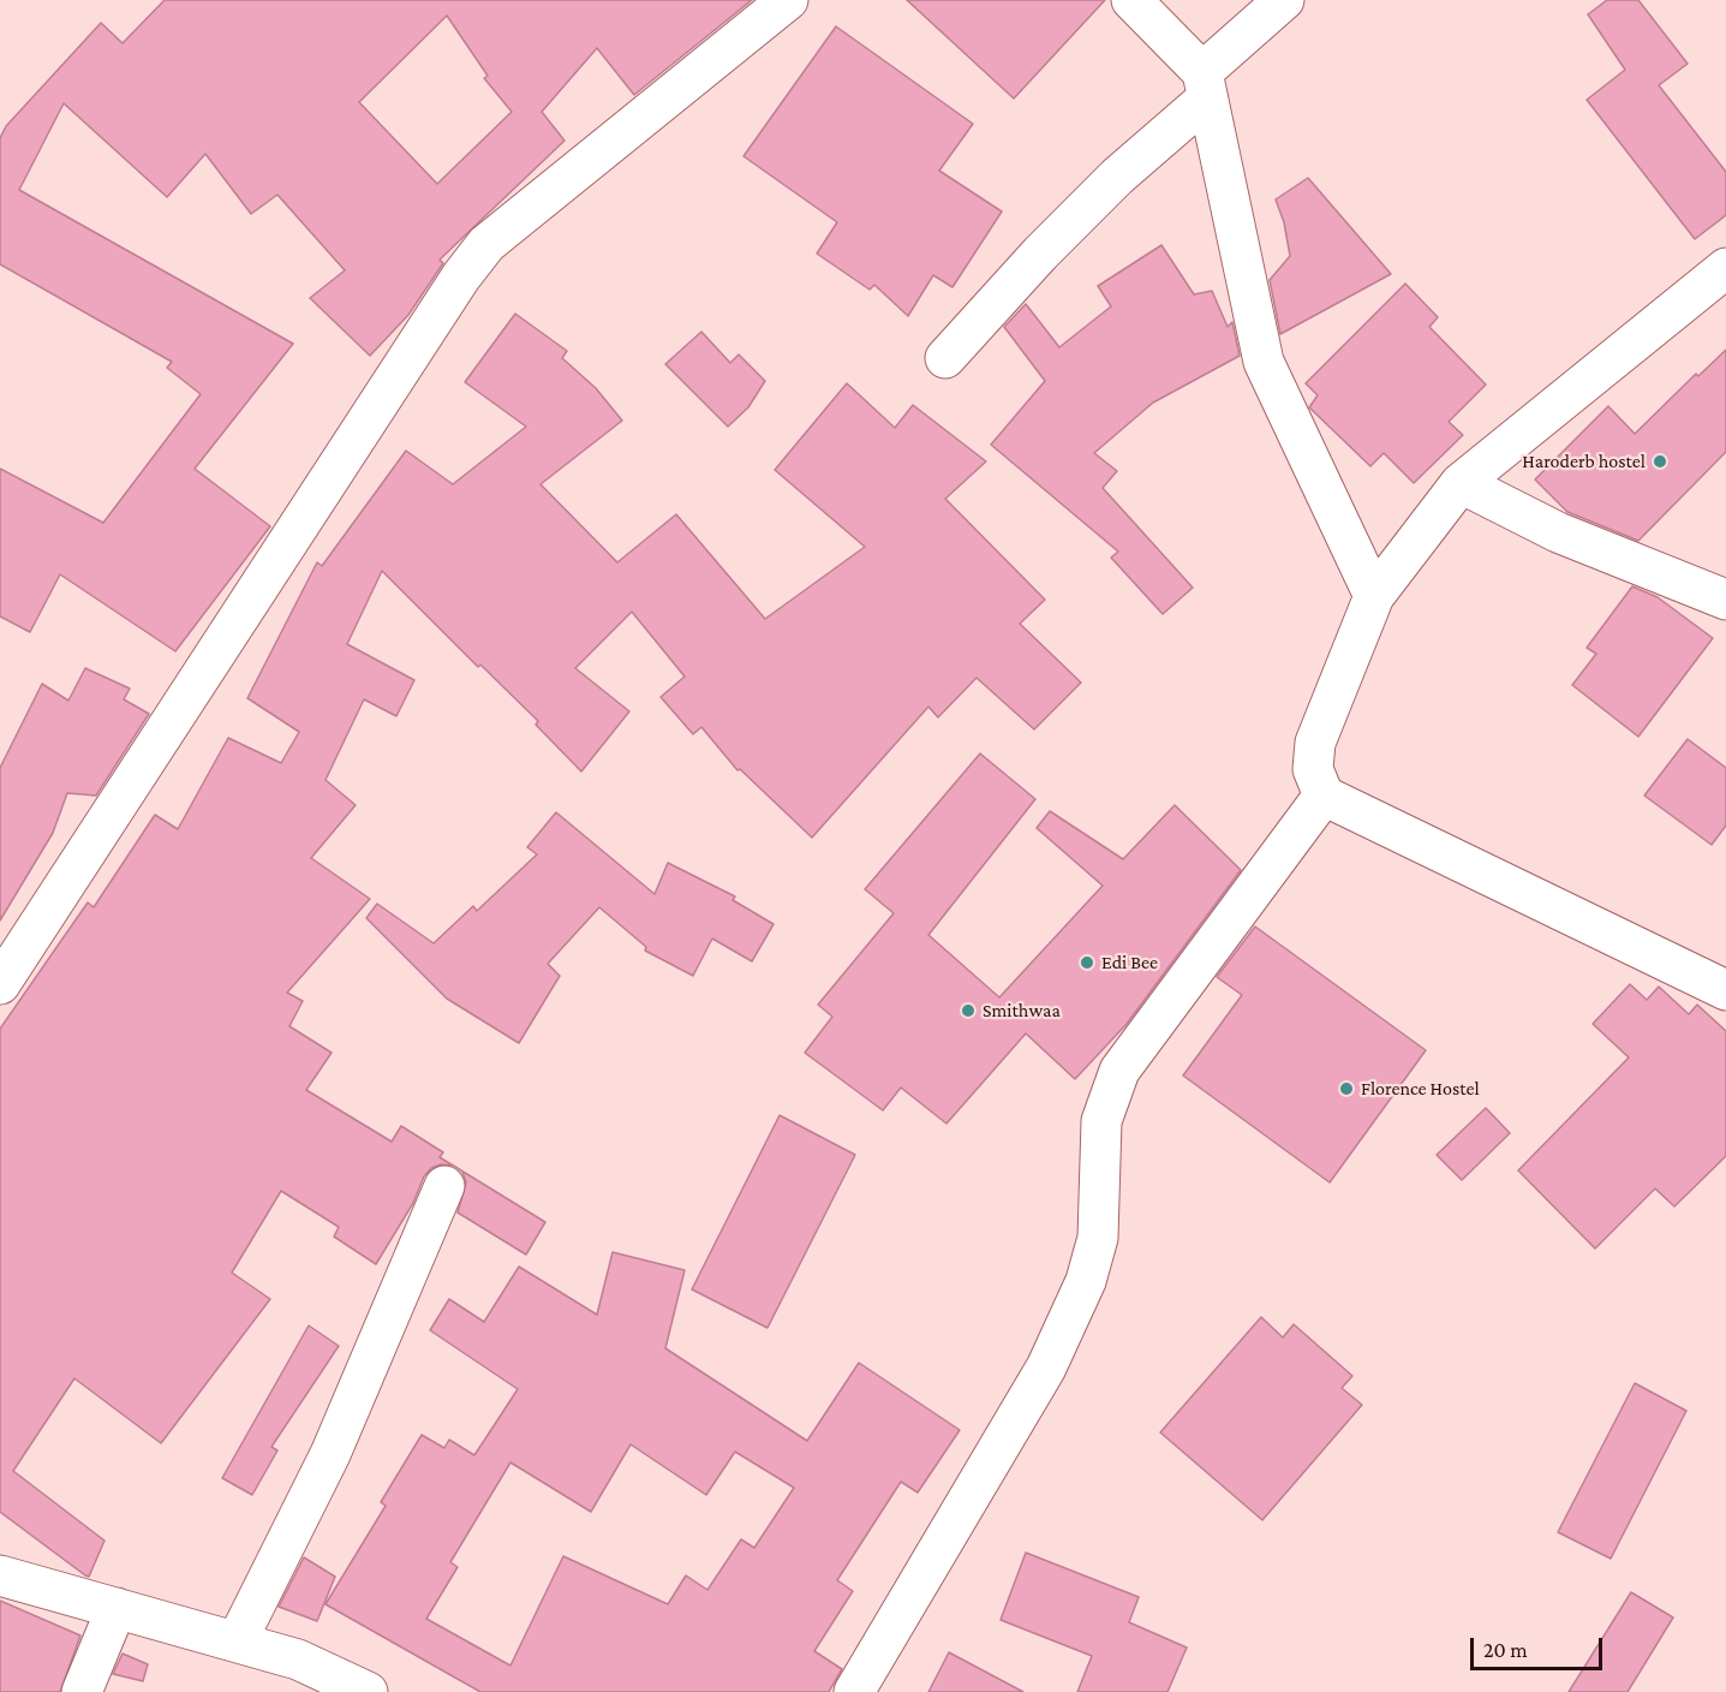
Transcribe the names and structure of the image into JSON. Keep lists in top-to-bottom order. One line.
{"places":["Haroderb hostel","Edi Bee","Smithwaa","Florence Hostel"],"scale_bar":"20 m"}
